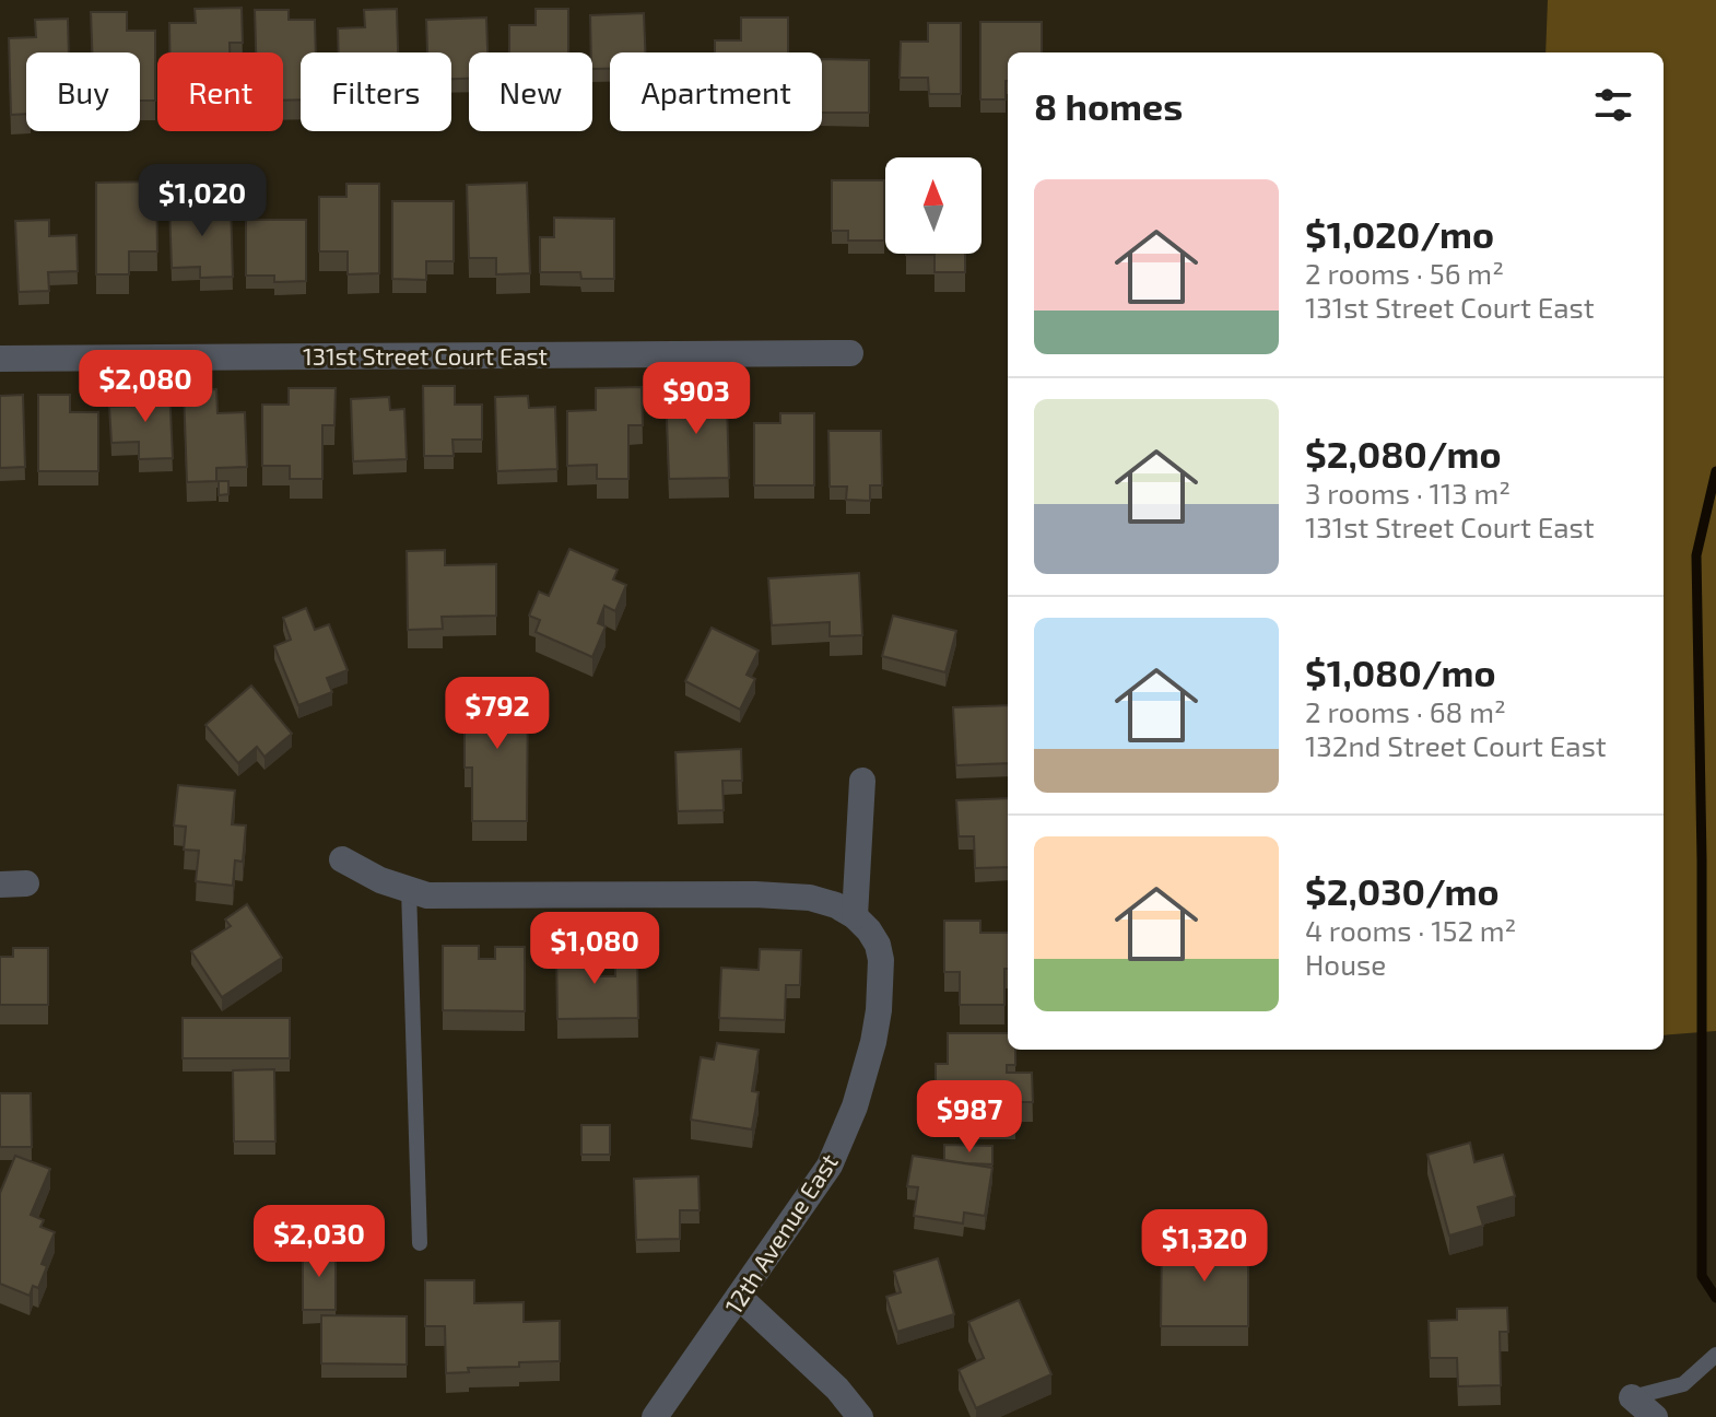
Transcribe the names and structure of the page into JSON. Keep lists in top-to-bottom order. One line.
{"streets":{"street":["131st Street Court East","12th Avenue East"]},"north":"top","page":{"chip":["Buy","Rent","Filters","New","Apartment"],"heading":"8 homes","list":[{"name":"$1,020/mo","note":"2 rooms · 56 m² · 131st Street Court East"},{"name":"$2,080/mo","note":"3 rooms · 113 m² · 131st Street Court East"},{"name":"$1,080/mo","note":"2 rooms · 68 m² · 132nd Street Court East"},{"name":"$2,030/mo","note":"4 rooms · 152 m² · House"}],"price":["$1,020","$2,080","$903","$792","$1,080","$987","$2,030","$1,320"]}}
